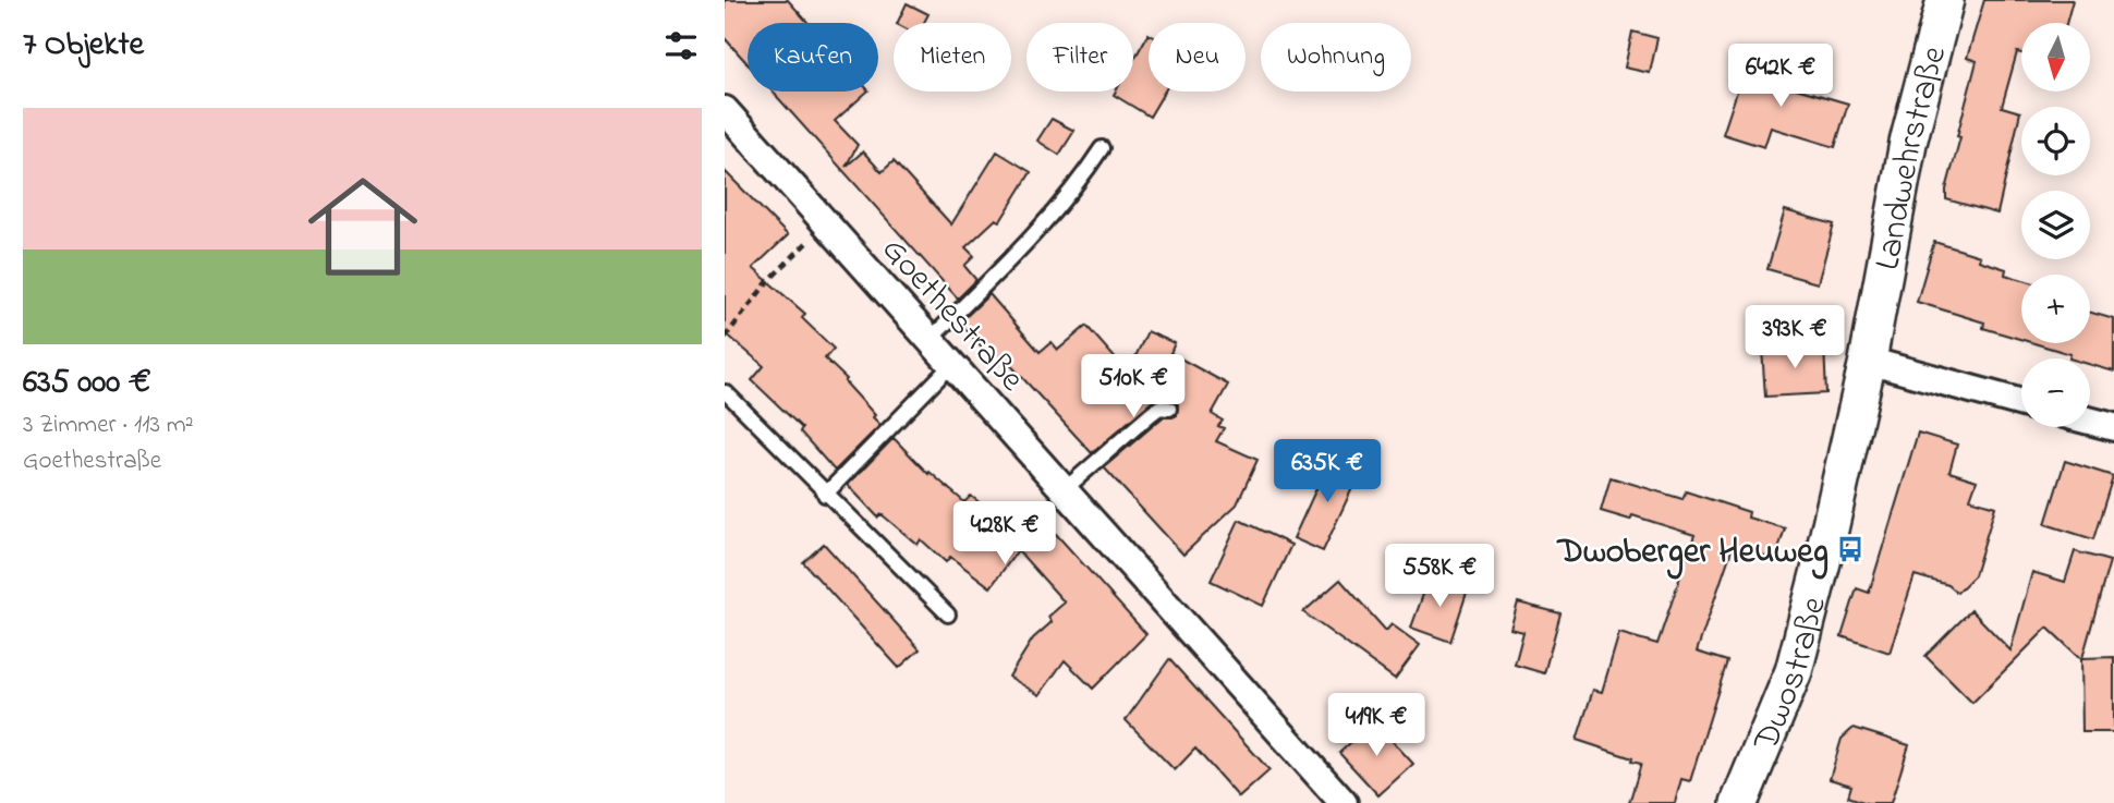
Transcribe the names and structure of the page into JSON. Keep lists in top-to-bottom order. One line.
{"streets":{"street":["Landwehrstraße","Goethestraße","Dwostraße"]},"crossings":[["Landwehrstraße","Dwostraße"]],"places":{"bus stop":["Dwoberger Heuweg"]},"north":"bottom","page":{"heading":"7 Objekte","map_buttons":["+","−"],"chip":["Kaufen","Mieten","Filter","Neu","Wohnung"],"price":["642K €","393K €","510K €","635K €","428K €","558K €","419K €"],"list":[{"name":"635 000 €","note":"3 Zimmer · 113 m² · Goethestraße"}]}}
